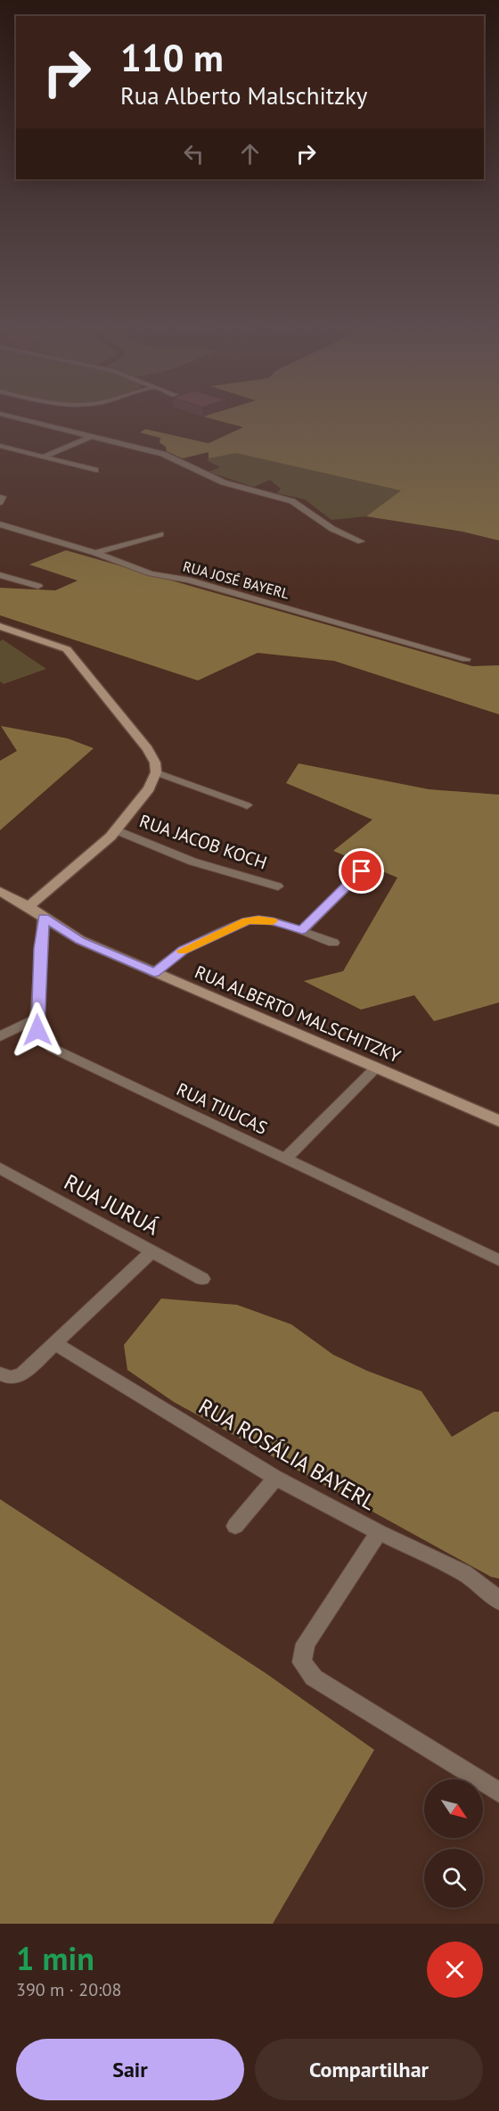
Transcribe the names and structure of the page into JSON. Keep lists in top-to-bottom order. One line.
{"streets":{"street":["RUA JOSÉ BAYERL","RUA JACOB KOCH","RUA ALBERTO MALSCHITZKY","RUA TIJUCAS","RUA JURUÁ","RUA ROSÁLIA BAYERL"]},"crossings":[["RUA ALBERTO MALSCHITZKY","RUA TIJUCAS"]],"north":"bottom right","page":{"turn":["110 m","Rua Alberto Malschitzky"],"heading":["1 min","390 m · 20:08"],"buttons":["Sair","Compartilhar"]}}
